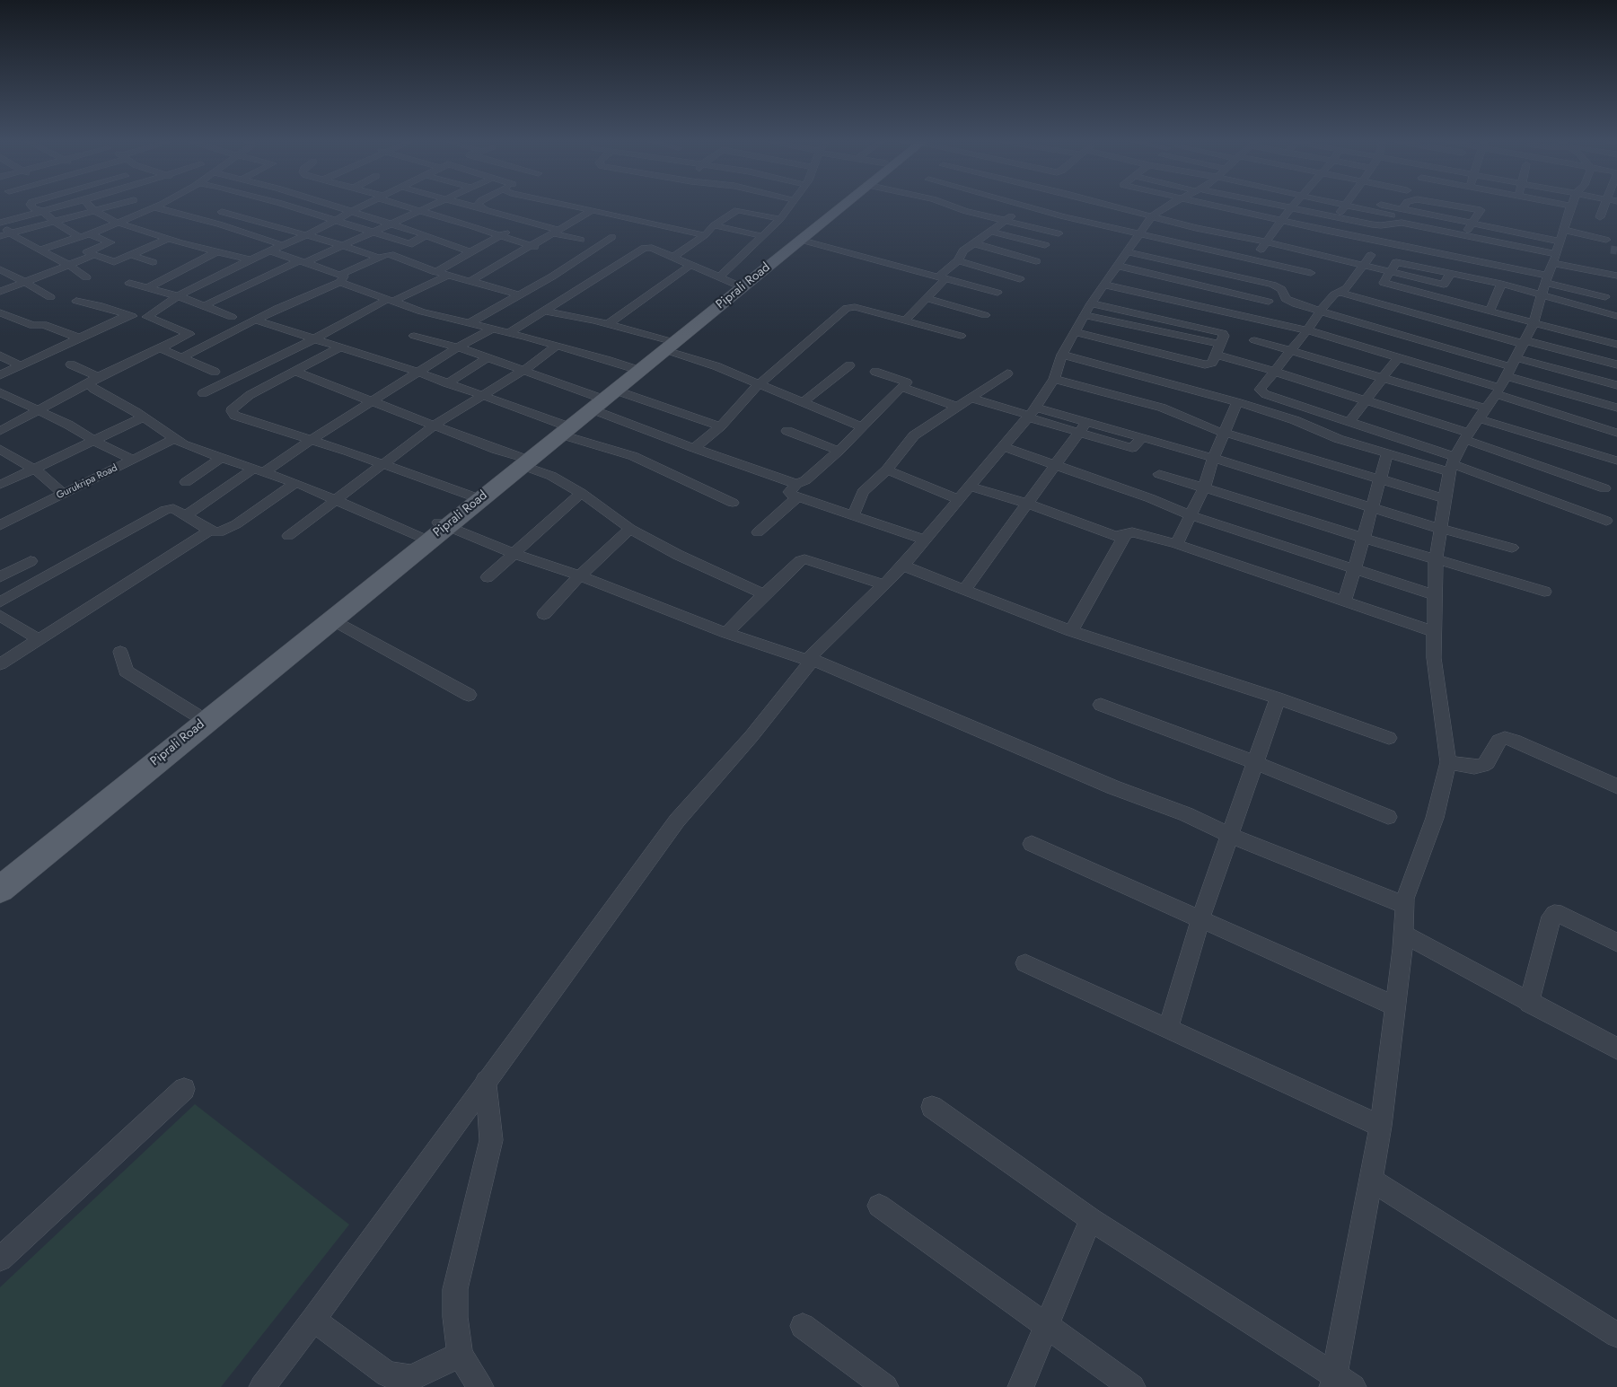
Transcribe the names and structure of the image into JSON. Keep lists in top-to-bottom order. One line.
{"streets":{"main road":["Piprali Road"],"street":["Gurukripa Road"]}}
